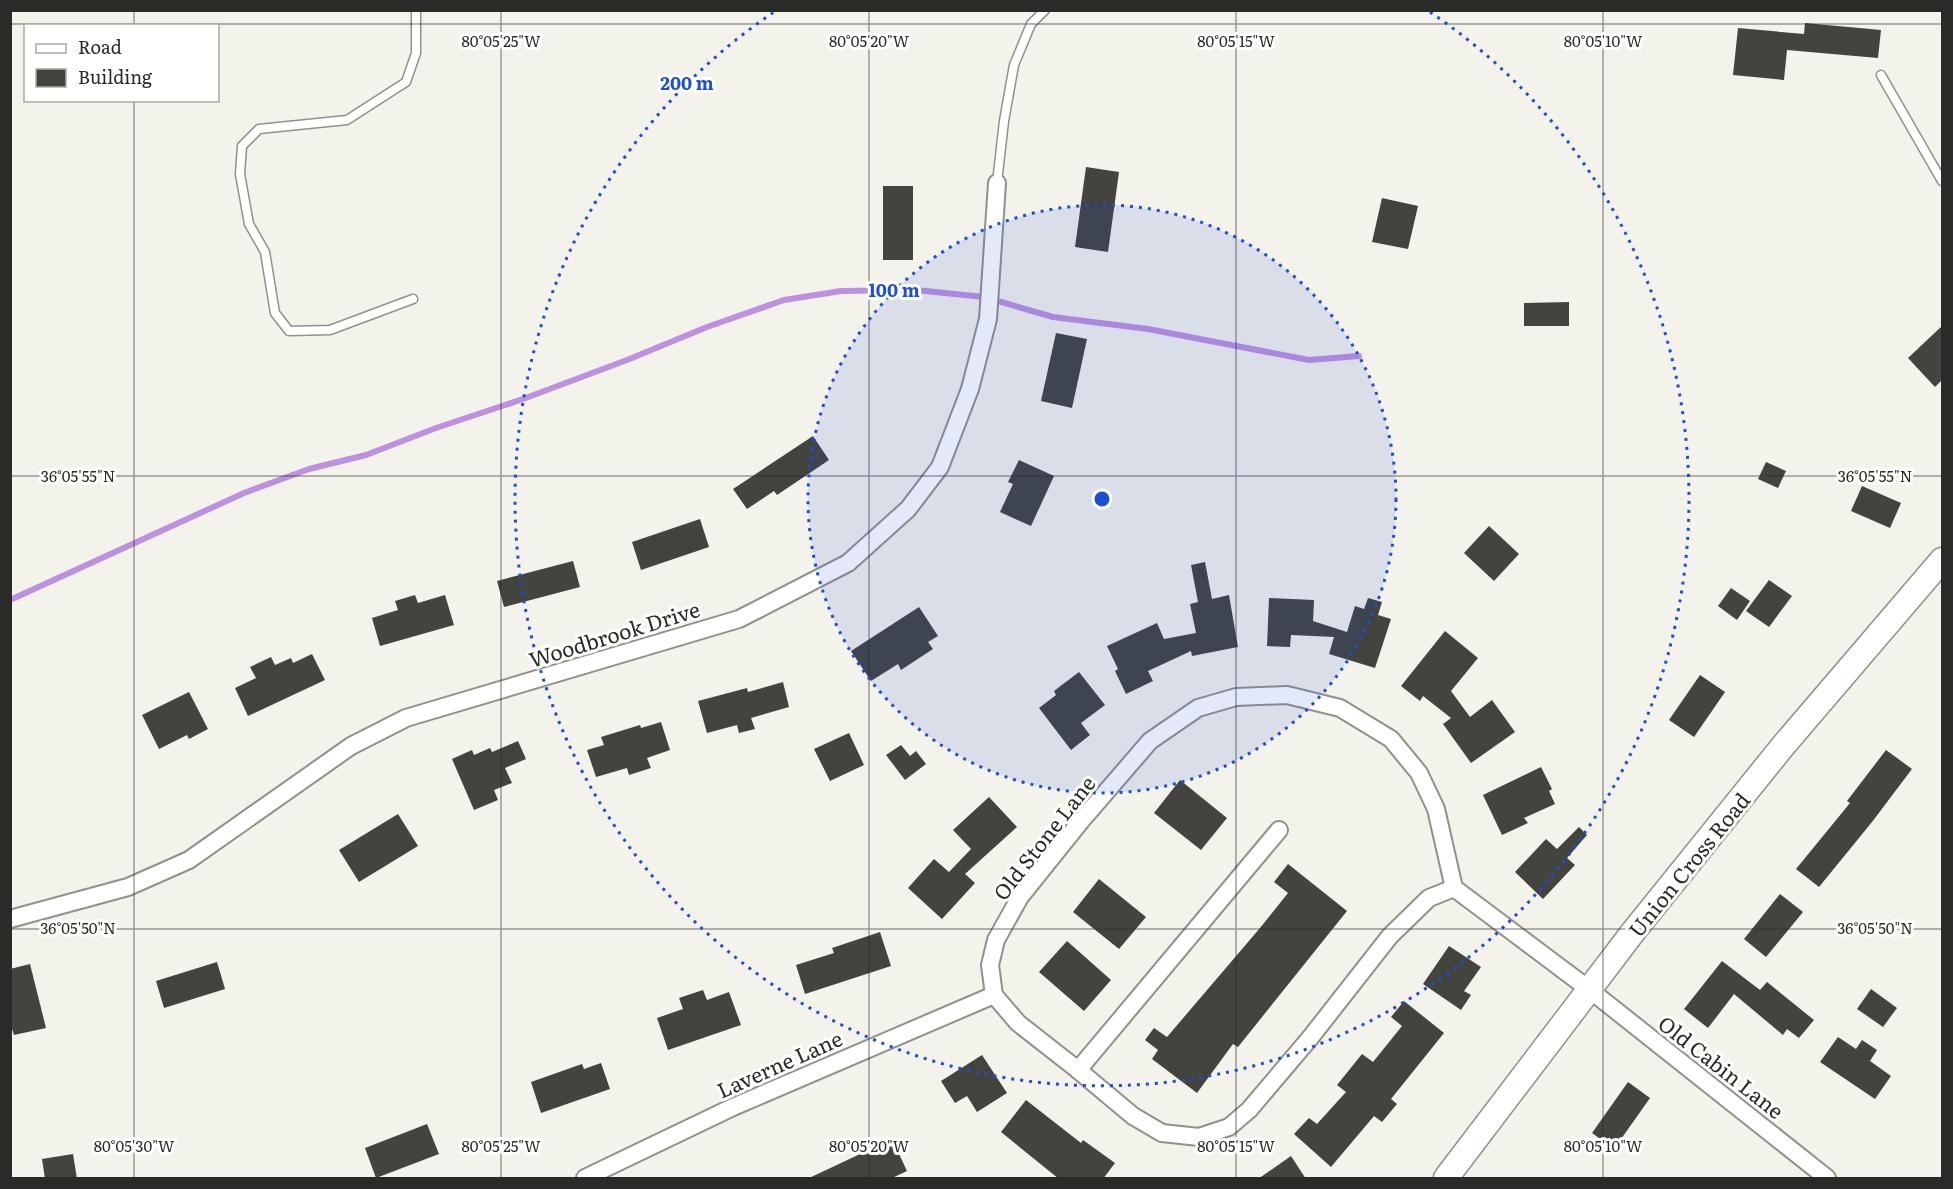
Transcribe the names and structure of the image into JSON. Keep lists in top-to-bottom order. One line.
{"streets":{"main road":["Union Cross Road"],"street":["Woodbrook Drive","Old Stone Lane","Laverne Lane","Old Cabin Lane"]},"crossings":[["Old Stone Lane","Laverne Lane"],["Union Cross Road","Old Cabin Lane"]],"legend":["Road","Building"],"coordinates":["80°05'25\"W","80°05'20\"W","80°05'15\"W","80°05'10\"W","36°05'55\"N","36°05'50\"N","80°05'30\"W"],"rings":["200 m","100 m"]}
